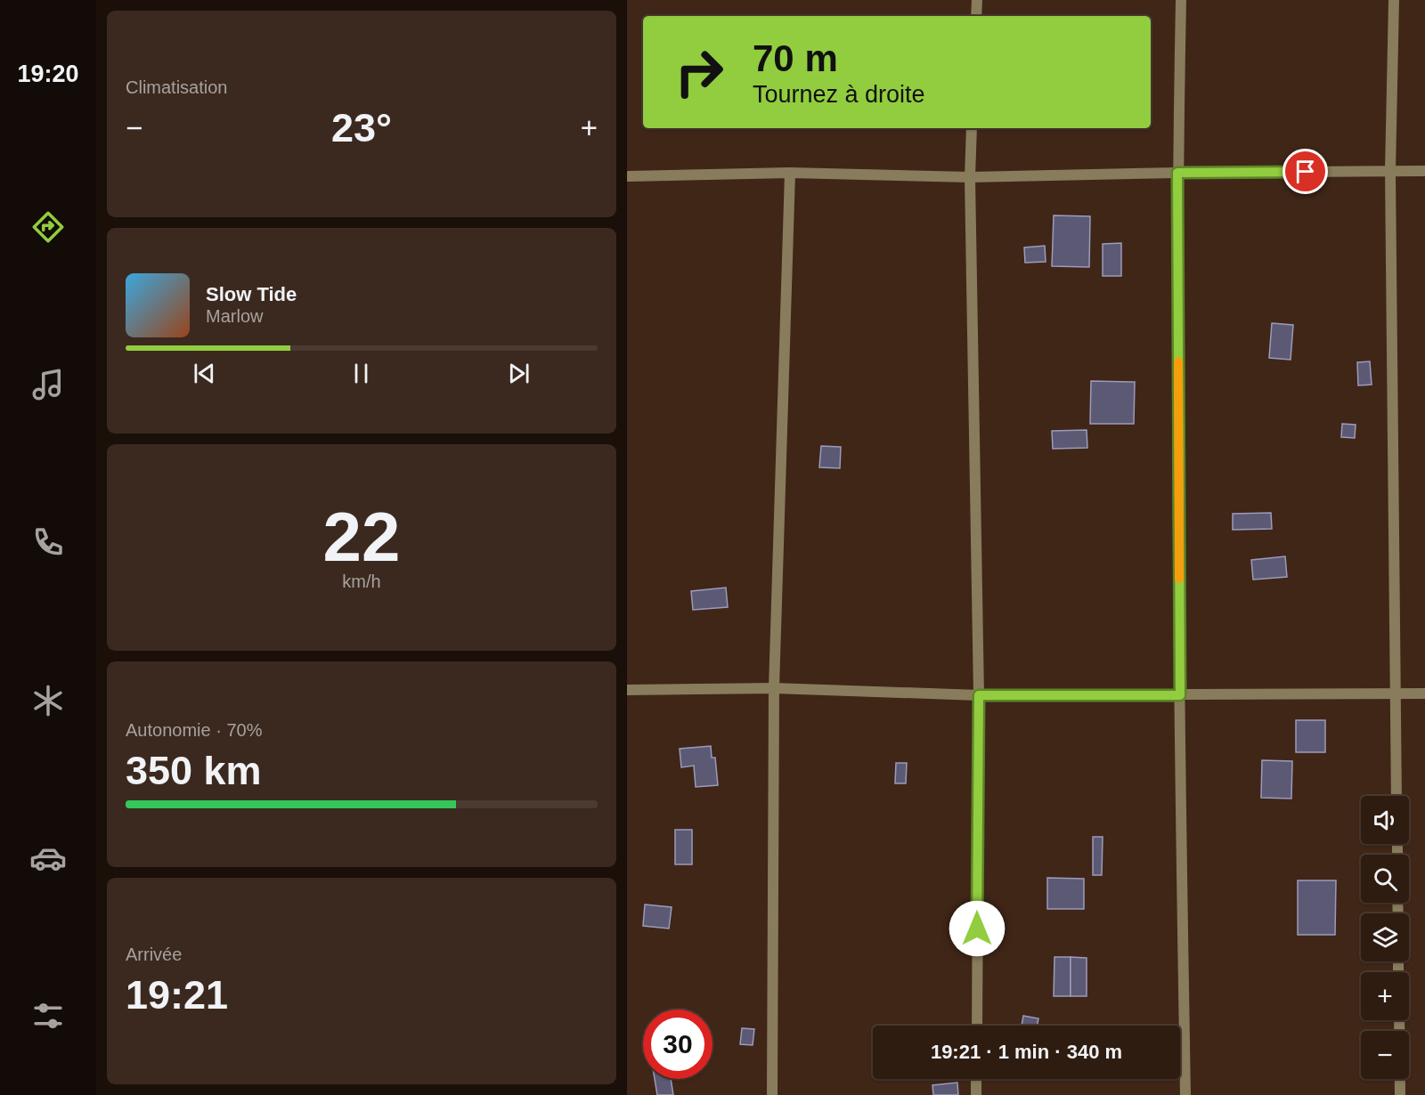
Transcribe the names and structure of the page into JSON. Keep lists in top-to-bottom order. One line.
{"page":{"tabs":"19:20","tile":["Climatisation",["22","km/h"],["Autonomie · 70%","350 km"],["Arrivée","19:21"]],"turn":["70 m","Tournez à droite"],"heat":["−","23°","+"],"song":["Slow Tide","Marlow"],"map_buttons":["+","−"],"limit":"30","trip":"19:21 · 1 min · 340 m"}}
